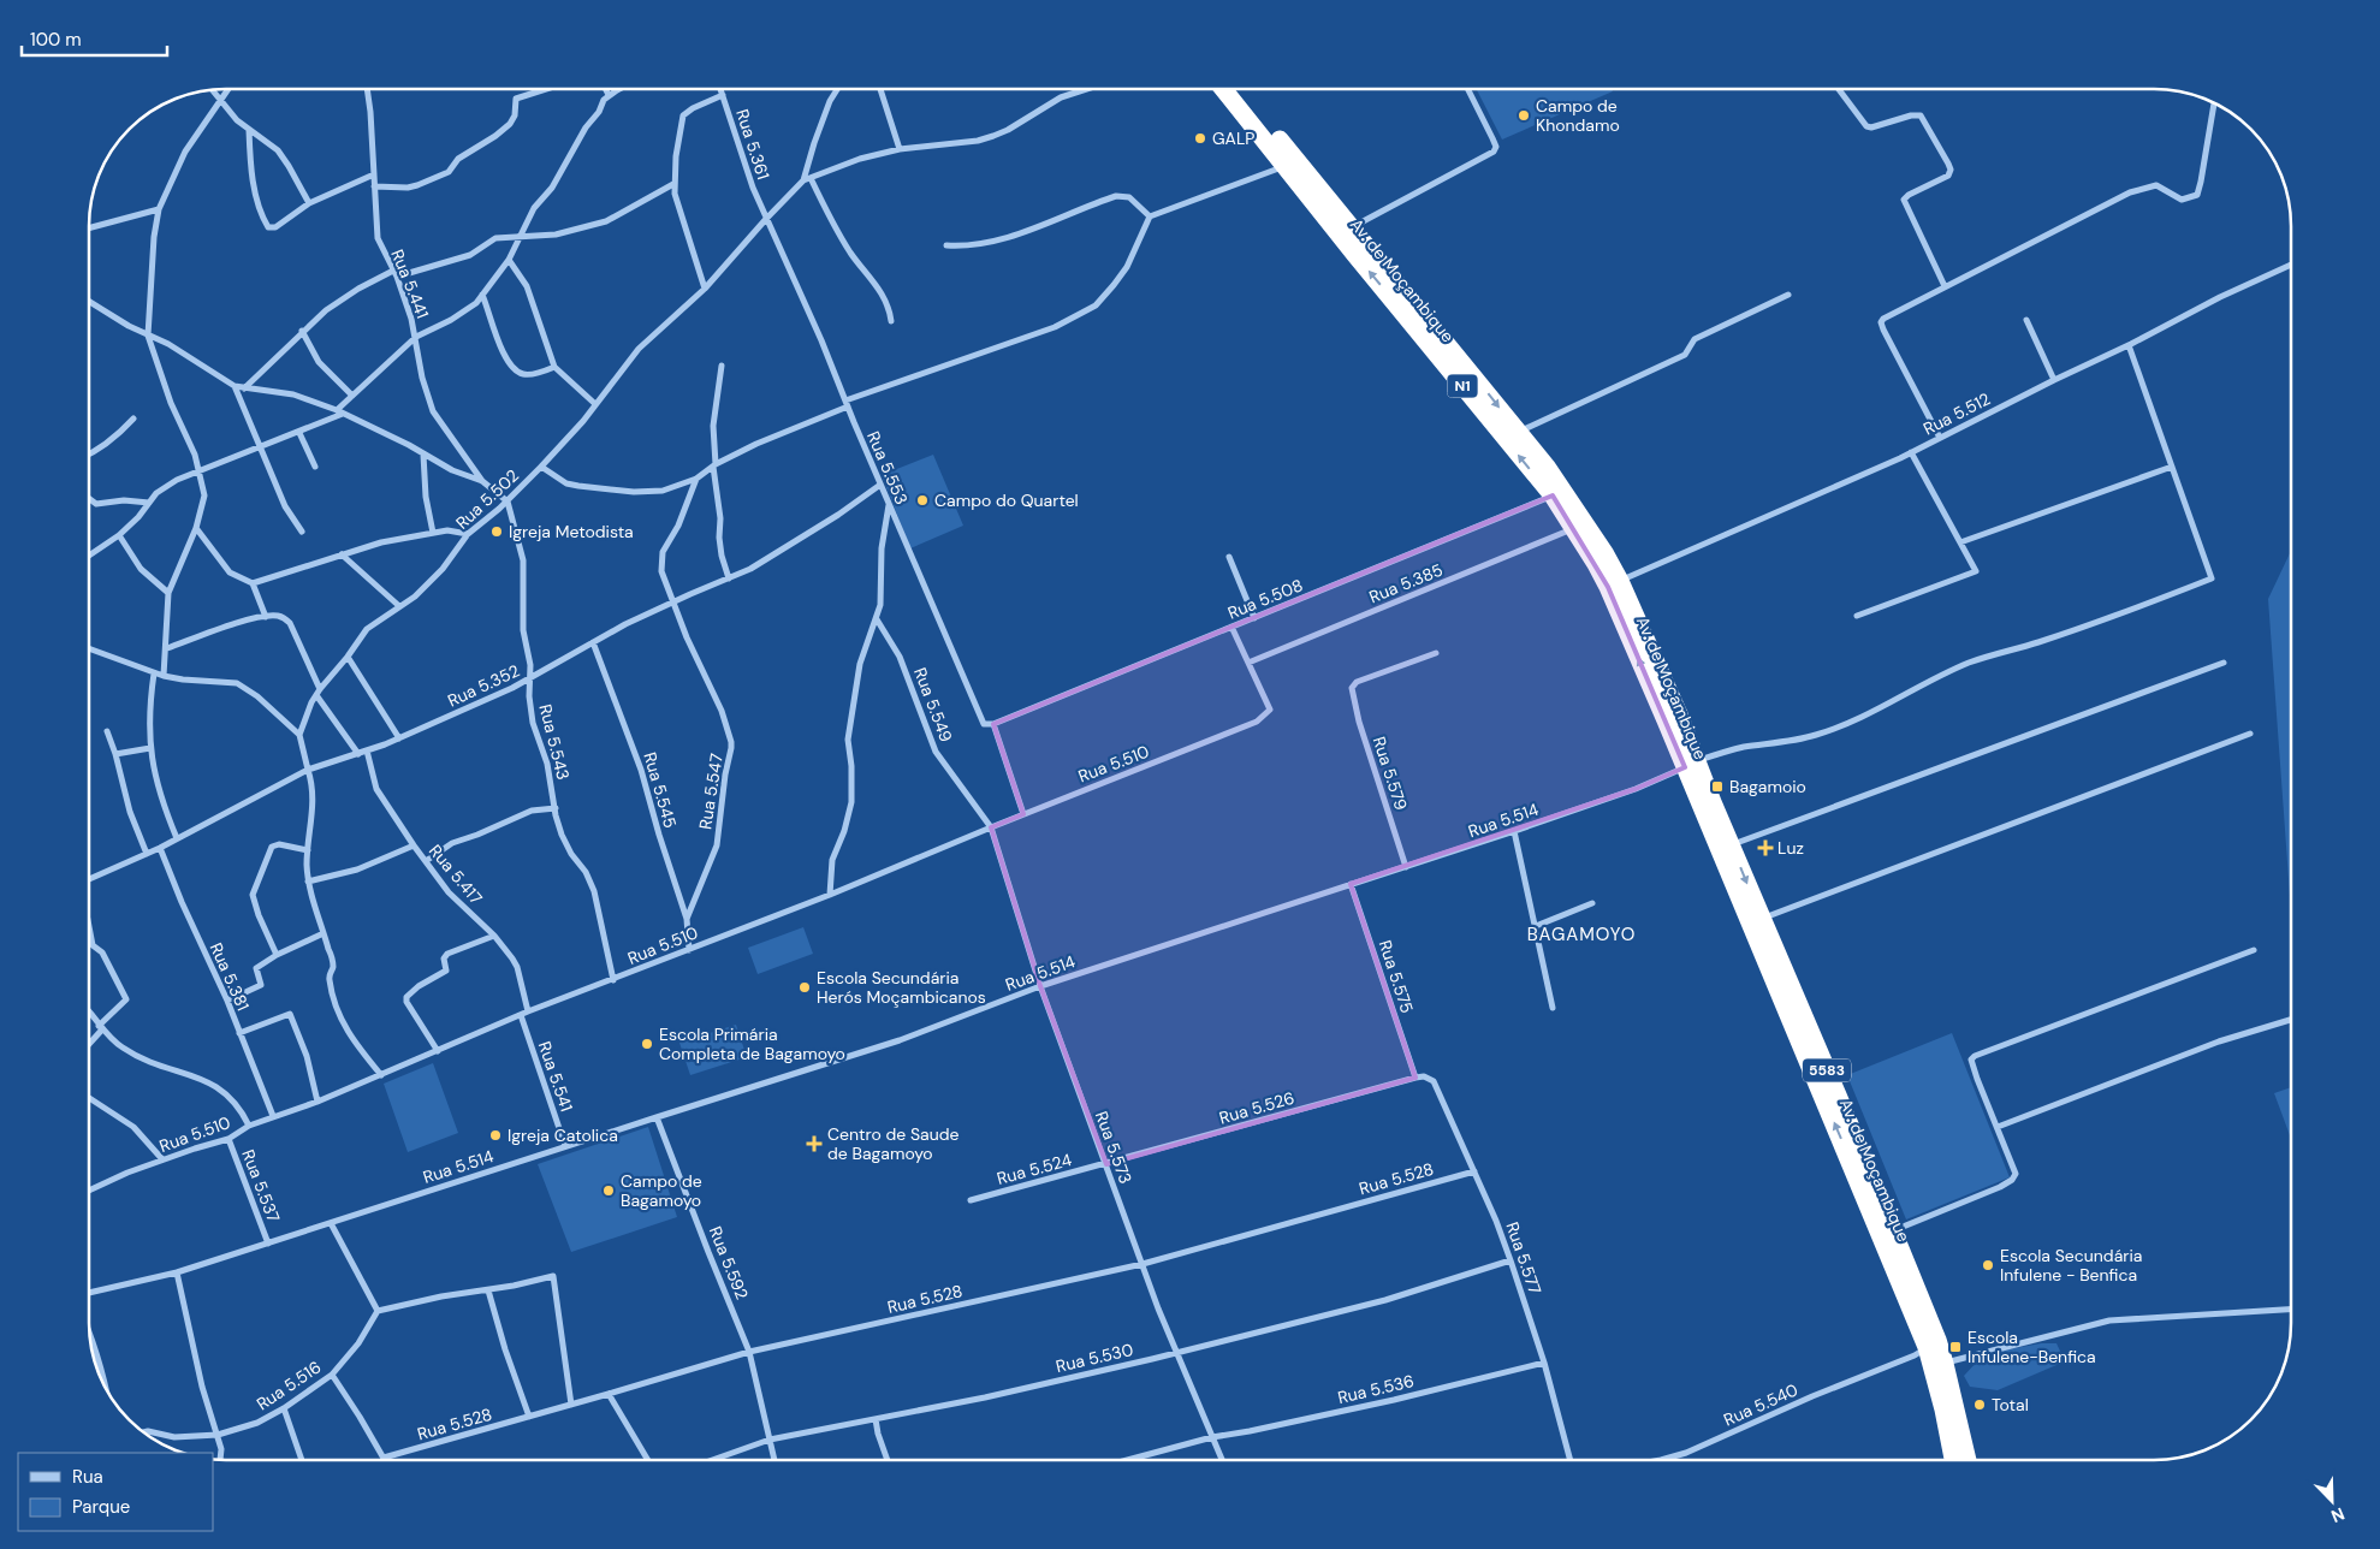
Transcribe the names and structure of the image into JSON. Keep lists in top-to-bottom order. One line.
{"streets":{"highway":["Av. de Moçambique","N1","5583"],"street":["Rua 5.361","Rua 5.441","Rua 5.512","Rua 5.553","Rua 5.502","Rua 5.385","Rua 5.508","Rua 5.352","Rua 5.549","Rua 5.543","Rua 5.510","Rua 5.579","Rua 5.545","Rua 5.547","Rua 5.514","Rua 5.417","Rua 5.381","Rua 5.575","Rua 5.541","Rua 5.526","Rua 5.573","Rua 5.524","Rua 5.528","Rua 5.537","Rua 5.577","Rua 5.592","Rua 5.530","Rua 5.516","Rua 5.536","Rua 5.540"]},"crossings":[["Rua 5.361","Rua 5.553"],["Rua 5.361","Rua 5.502"],["Av. de Moçambique","Rua 5.512"],["Av. de Moçambique","Rua 5.385"],["Av. de Moçambique","Rua 5.508"],["Av. de Moçambique","Rua 5.514"],["Av. de Moçambique","Rua 5.540"],["Rua 5.553","Rua 5.502"],["Rua 5.553","Rua 5.508"],["Rua 5.553","Rua 5.510"],["Rua 5.502","Rua 5.543"],["Rua 5.385","Rua 5.510"],["Rua 5.352","Rua 5.543"],["Rua 5.352","Rua 5.545"],["Rua 5.352","Rua 5.547"],["Rua 5.352","Rua 5.417"],["Rua 5.549","Rua 5.510"],["Rua 5.549","Rua 5.573"],["Rua 5.543","Rua 5.510"],["Rua 5.510","Rua 5.545"],["Rua 5.510","Rua 5.417"],["Rua 5.510","Rua 5.381"],["Rua 5.510","Rua 5.541"],["Rua 5.510","Rua 5.573"],["Rua 5.510","Rua 5.537"],["Rua 5.579","Rua 5.514"],["Rua 5.545","Rua 5.547"],["Rua 5.514","Rua 5.575"],["Rua 5.514","Rua 5.541"],["Rua 5.514","Rua 5.573"],["Rua 5.514","Rua 5.537"],["Rua 5.514","Rua 5.592"],["Rua 5.575","Rua 5.526"],["Rua 5.575","Rua 5.577"],["Rua 5.526","Rua 5.573"],["Rua 5.526","Rua 5.524"],["Rua 5.526","Rua 5.577"],["Rua 5.573","Rua 5.524"],["Rua 5.573","Rua 5.528"],["Rua 5.573","Rua 5.530"],["Rua 5.573","Rua 5.536"],["Rua 5.528","Rua 5.577"],["Rua 5.528","Rua 5.592"],["Rua 5.577","Rua 5.530"],["Rua 5.577","Rua 5.536"],["Rua 5.592","Rua 5.530"]],"districts":["BAGAMOYO"],"places":{"other":["Campo de Khondamo","GALP","Campo do Quartel","Igreja Metodista","Escola Secundária Herós Moçambicanos","Escola Primária Completa de Bagamoyo","Igreja Catolica","Campo de Bagamoyo","Escola Secundária Infulene - Benfica","Total"],"transit":["Bagamoio","Escola Infulene-Benfica"],"health":["Luz","Centro de Saude de Bagamoyo"]},"legend":["Rua","Parque"],"scale_bar":"100 m","north":"bottom right"}
